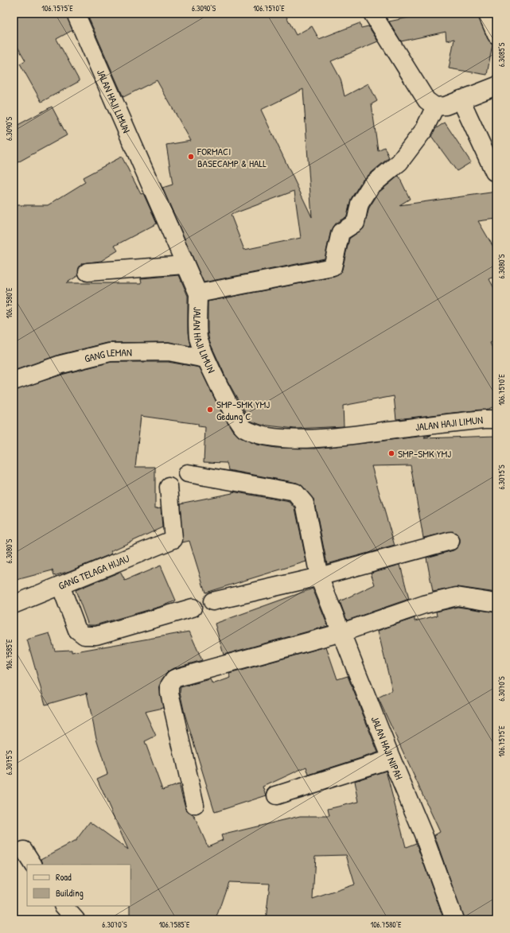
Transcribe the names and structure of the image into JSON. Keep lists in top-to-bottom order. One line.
{"streets":{"street":["JALAN HAJI LIMUN","GANG LEMAN","GANG TELAGA HIJAU","JALAN HAJI NIPAH"]},"crossings":[["JALAN HAJI LIMUN","GANG LEMAN"]],"places":["FORMACI BASECAMP & HALL","SMP-SMK YMJ Gedung C","SMP-SMK YMJ"],"legend":["Road","Building"],"coordinates":["106.7575°E","6.3090°S","106.7570°E","6.3085°S","6.3080°S","106.7580°E","6.3075°S","106.7585°E","6.3070°S"]}
